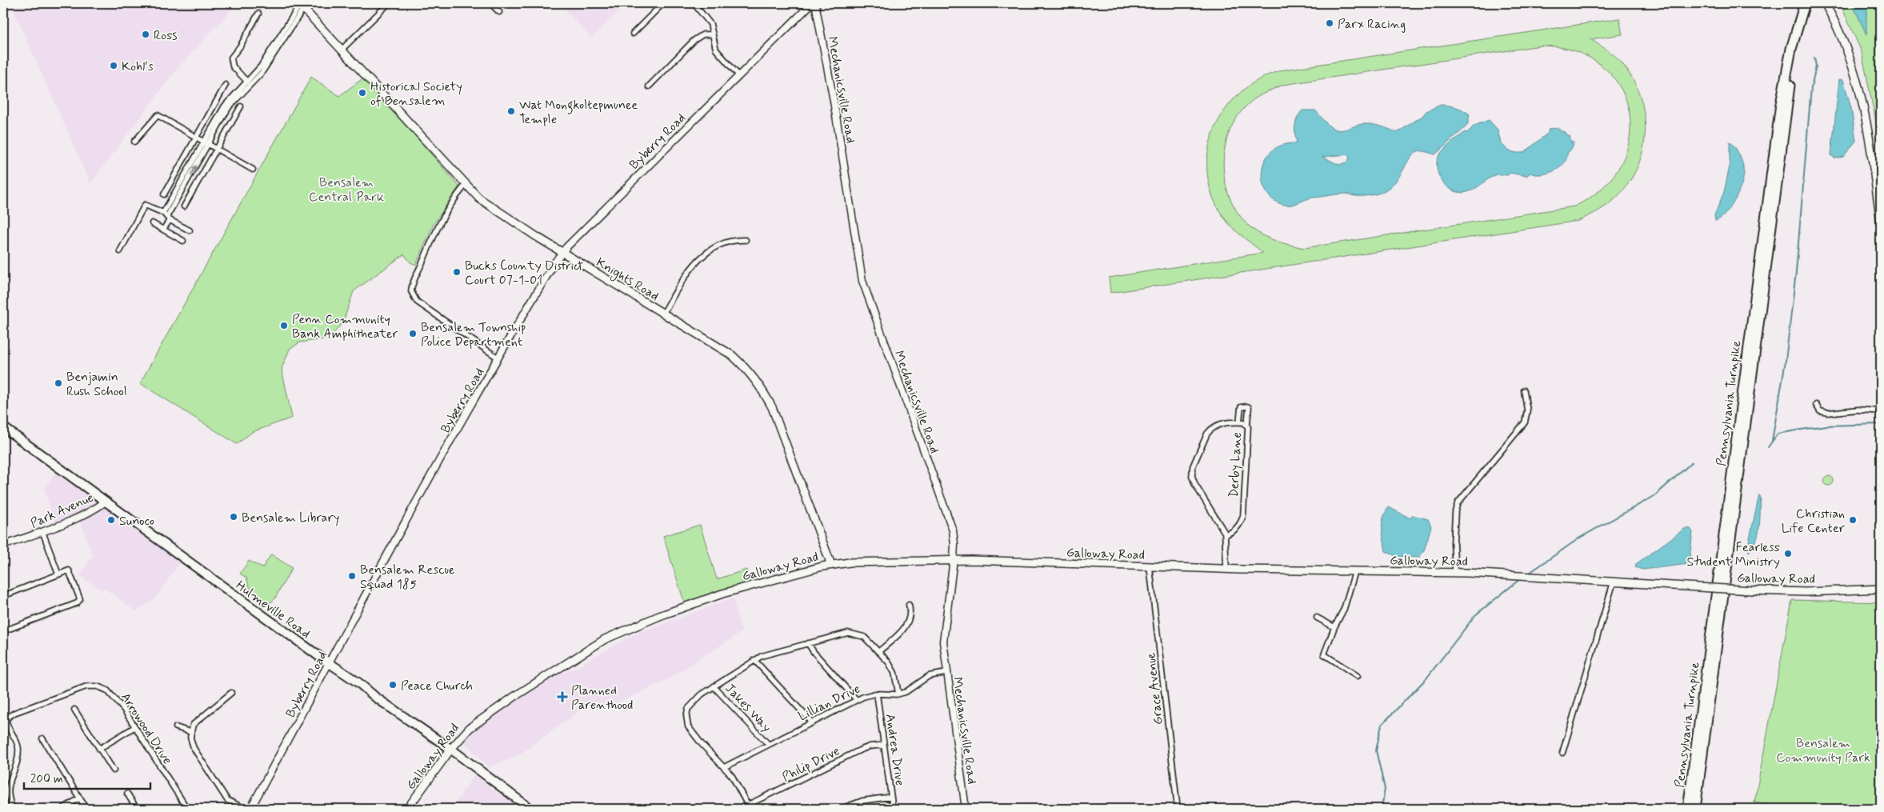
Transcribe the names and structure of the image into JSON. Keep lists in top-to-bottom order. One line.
{"streets":{"highway":["Pennsylvania Turnpike"],"main road":["Knights Road","Galloway Road","Hulmeville Road"],"street":["Mechanicsville Road","Byberry Road","Derby Lane","Park Avenue","Grace Avenue","Lillian Drive","Jakes Way","Arrowood Drive","Andrea Drive","Philip Drive"]},"crossings":[["Mechanicsville Road","Byberry Road"],["Mechanicsville Road","Galloway Road"],["Mechanicsville Road","Lillian Drive"],["Byberry Road","Knights Road"],["Byberry Road","Hulmeville Road"],["Knights Road","Galloway Road"],["Park Avenue","Hulmeville Road"],["Galloway Road","Hulmeville Road"],["Galloway Road","Grace Avenue"],["Lillian Drive","Jakes Way"],["Lillian Drive","Andrea Drive"],["Andrea Drive","Philip Drive"]],"parks":["Bensalem Central Park","Bensalem Community Park"],"places":{"other":["Parx Racing","Ross","Kohl's","Historical Society of Bensalem","Wat Mongkoltepmunee Temple","Bucks County District Court 07-1-01","Penn Community Bank Amphitheater","Bensalem Township Police Department","Benjamin Rush School","Bensalem Library","Sunoco","Christian Life Center","Fearless Student Ministry","Bensalem Rescue Squad 185","Peace Church"],"health":["Planned Parenthood"]},"scale_bar":"200 m"}
